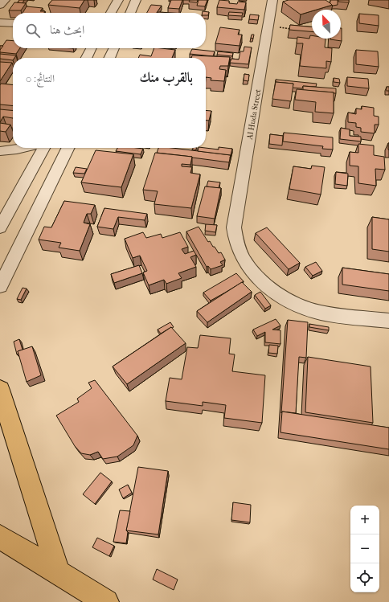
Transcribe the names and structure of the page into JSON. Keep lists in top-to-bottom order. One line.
{"streets":{"street":["Al Huda Street"]},"north":"top left","page":{"search":"ابحث هنا","heading":["بالقرب منك","النتائج: 0"],"map_buttons":["+","−"]}}
